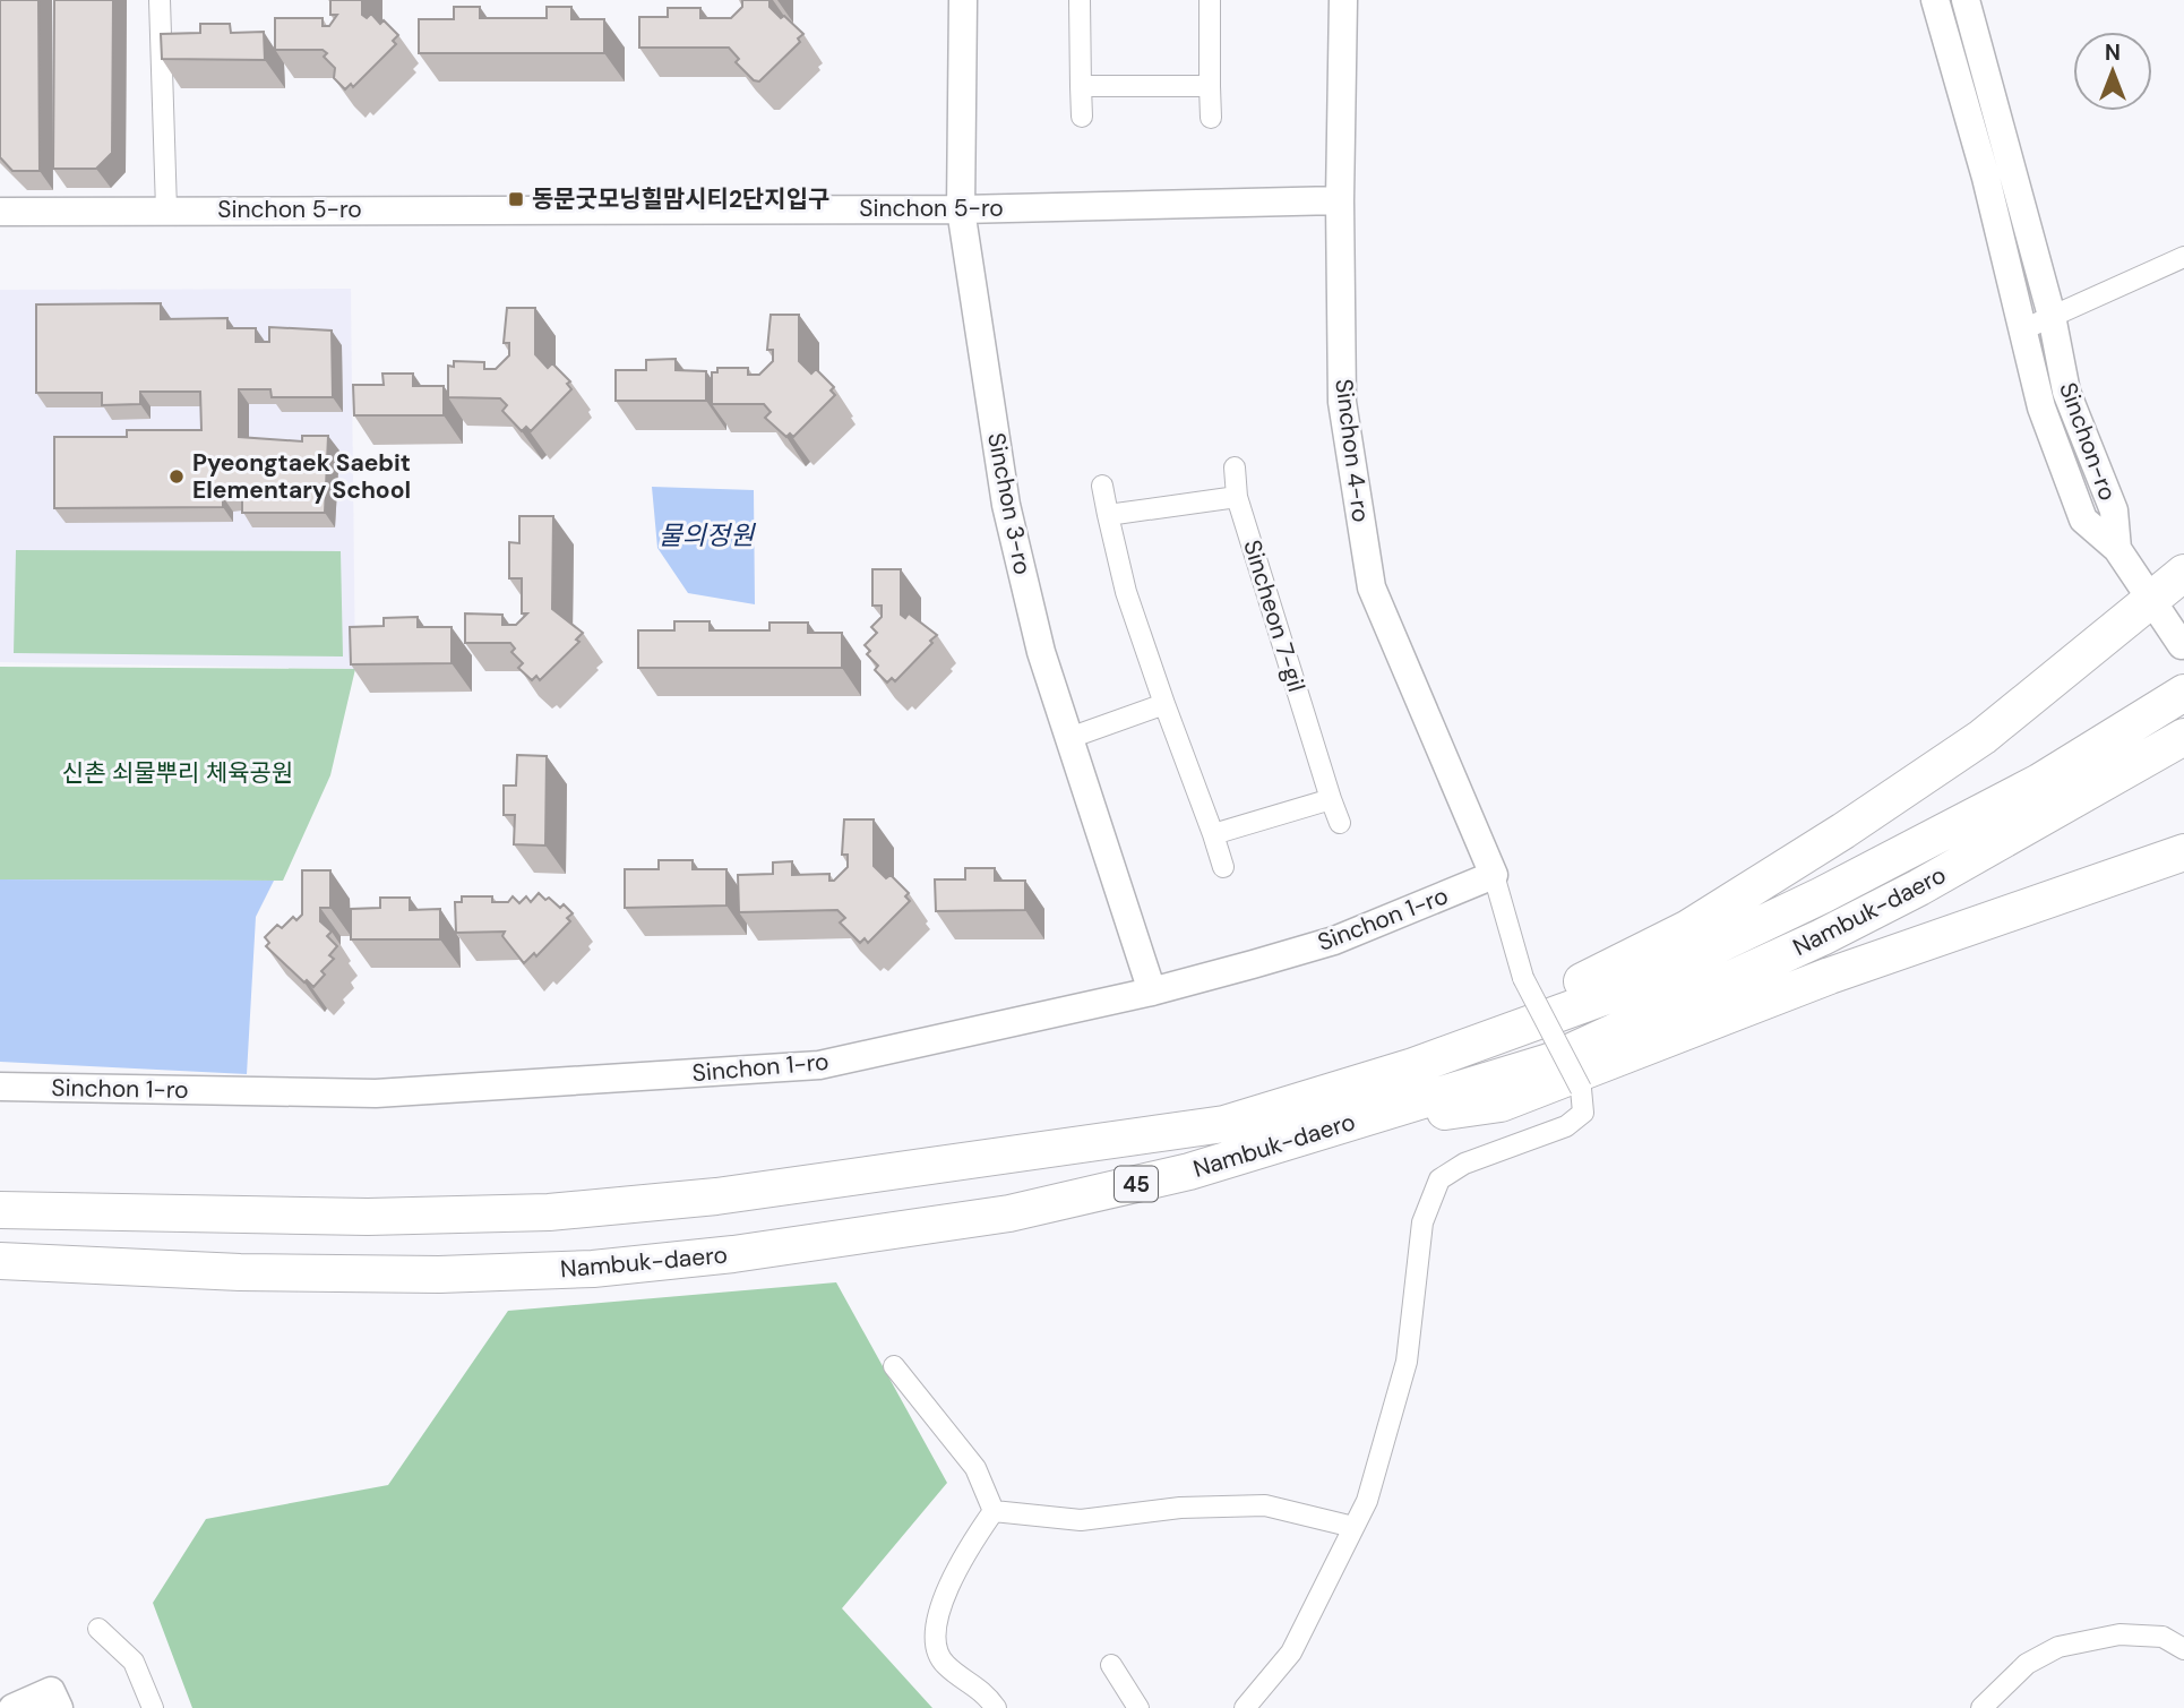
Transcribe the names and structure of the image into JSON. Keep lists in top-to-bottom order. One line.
{"streets":{"highway":["Nambuk-daero","45"],"street":["Sinchon 5-ro","Sinchon-ro","Sinchon 4-ro","Sinchon 3-ro","Sincheon 7-gil","Sinchon 1-ro"]},"crossings":[["Sinchon 5-ro","Sinchon 4-ro"],["Sinchon 5-ro","Sinchon 3-ro"],["Sinchon 4-ro","Sinchon 1-ro"],["Sinchon 3-ro","Sinchon 1-ro"]],"water":["물의정원"],"parks":["신촌 쇠물뿌리 체육공원"],"places":{"transit":["동문굿모닝힐맘시티2단지입구"],"other":["Pyeongtaek Saebit Elementary School"]},"north":"top"}
